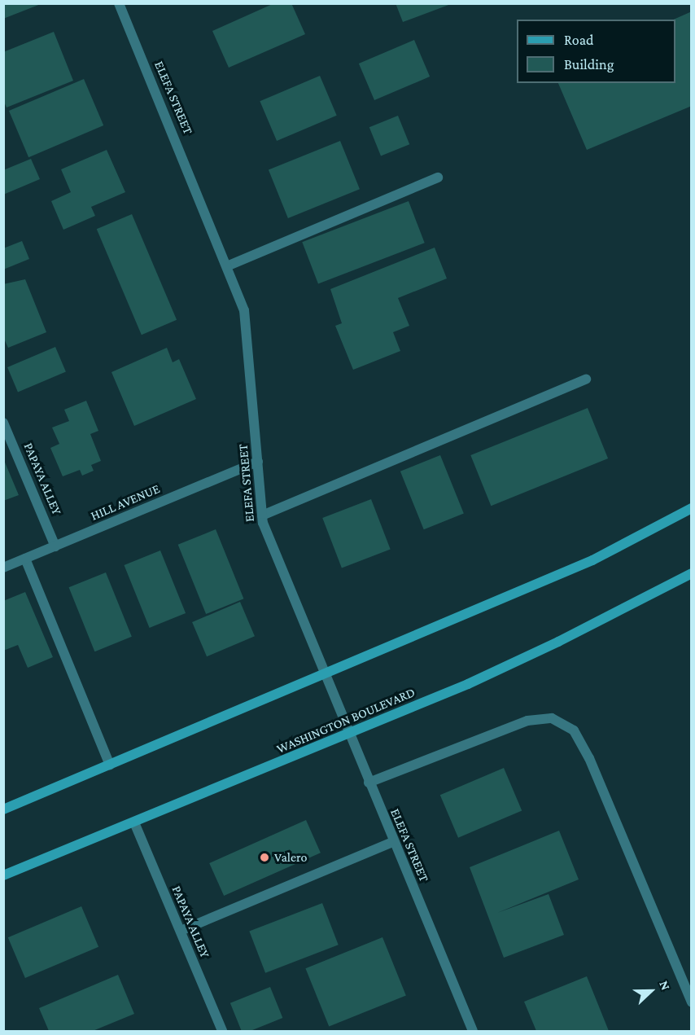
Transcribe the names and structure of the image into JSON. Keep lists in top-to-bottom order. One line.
{"streets":{"main road":["WASHINGTON BOULEVARD"],"street":["ELEFA STREET","PAPAYA ALLEY","HILL AVENUE"]},"crossings":[["ELEFA STREET","HILL AVENUE"],["ELEFA STREET","WASHINGTON BOULEVARD"],["PAPAYA ALLEY","HILL AVENUE"],["PAPAYA ALLEY","WASHINGTON BOULEVARD"]],"places":["Valero"],"legend":["Road","Building"],"north":"right"}
